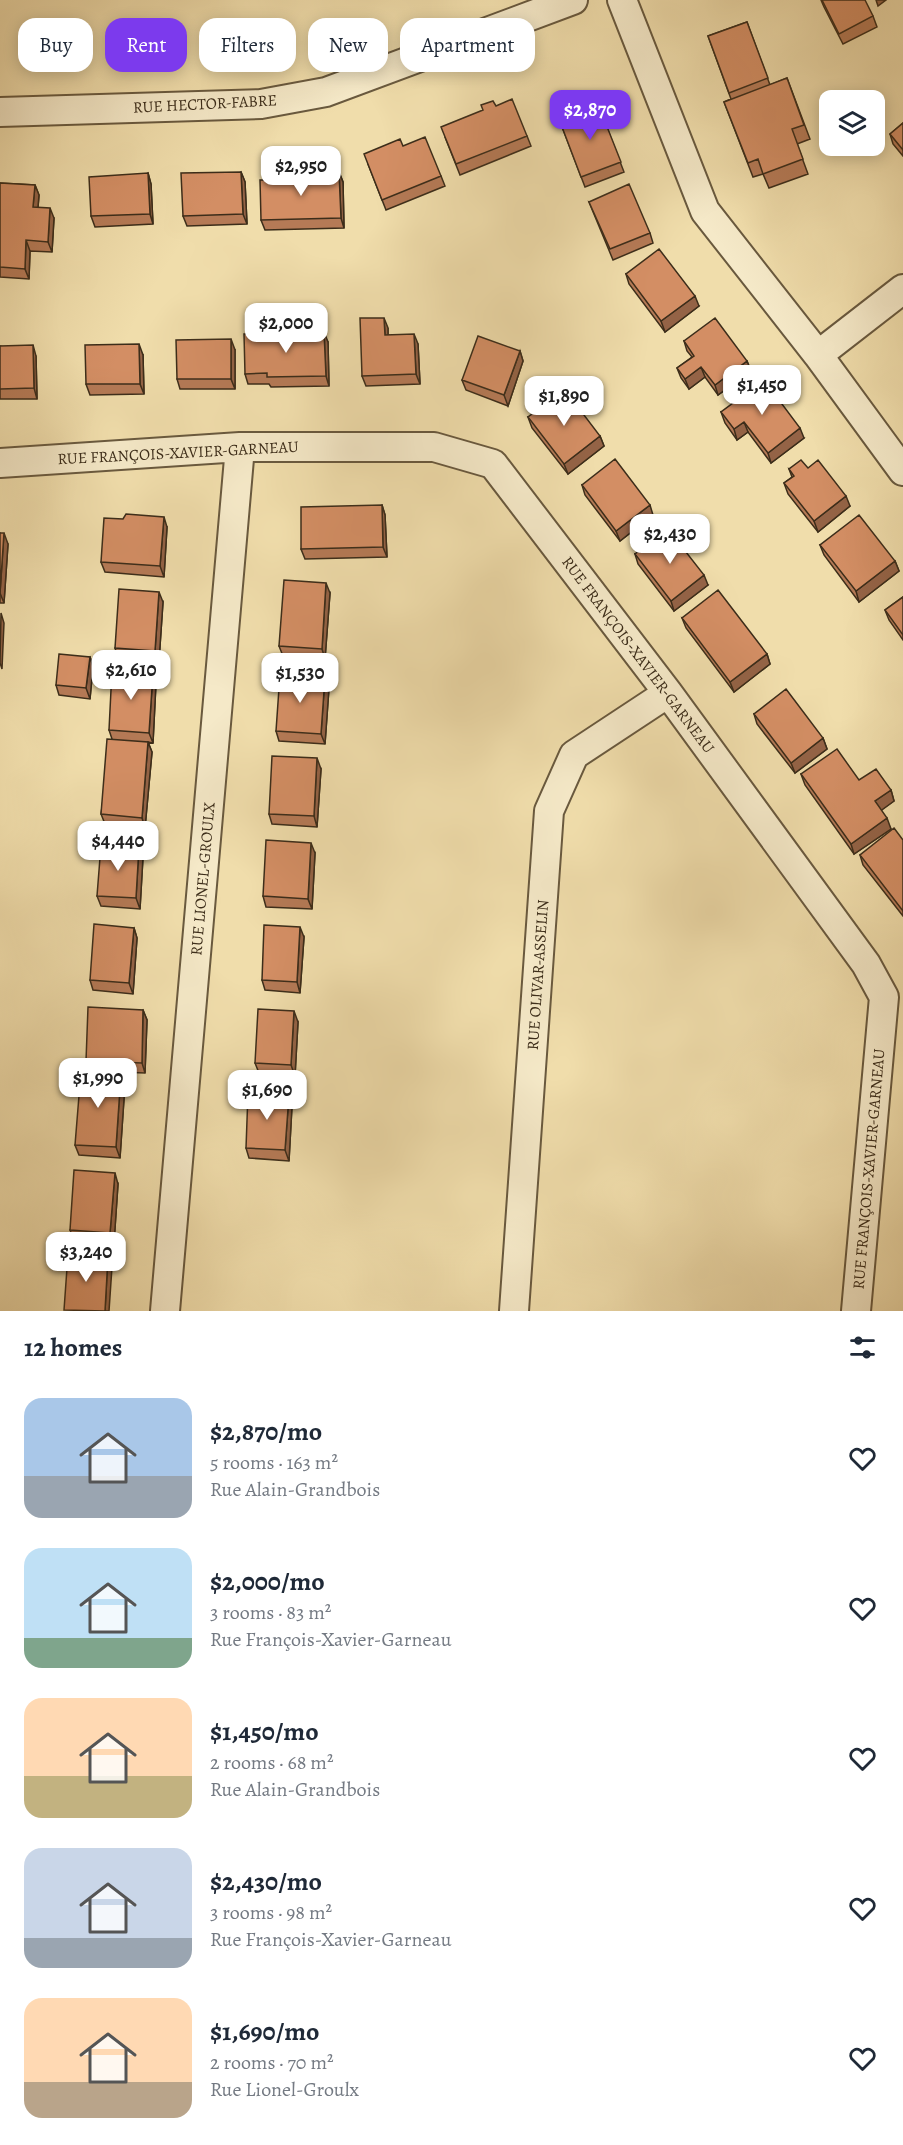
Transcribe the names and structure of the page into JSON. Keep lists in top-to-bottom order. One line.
{"streets":{"street":["RUE HECTOR-FABRE","RUE FRANÇOIS-XAVIER-GARNEAU","RUE LIONEL-GROULX","RUE OLIVAR-ASSELIN"]},"crossings":[["RUE FRANÇOIS-XAVIER-GARNEAU","RUE LIONEL-GROULX"],["RUE FRANÇOIS-XAVIER-GARNEAU","RUE OLIVAR-ASSELIN"]],"page":{"chip":["Buy","Rent","Filters","New","Apartment"],"price":["$2,870","$2,950","$2,000","$1,450","$1,890","$2,430","$2,610","$1,530","$4,440","$1,990","$1,690","$3,240"],"heading":"12 homes","list":[{"name":"$2,870/mo","note":"5 rooms · 163 m² · Rue Alain-Grandbois"},{"name":"$2,000/mo","note":"3 rooms · 83 m² · Rue François-Xavier-Garneau"},{"name":"$1,450/mo","note":"2 rooms · 68 m² · Rue Alain-Grandbois"},{"name":"$2,430/mo","note":"3 rooms · 98 m² · Rue François-Xavier-Garneau"},{"name":"$1,690/mo","note":"2 rooms · 70 m² · Rue Lionel-Groulx"}]}}
